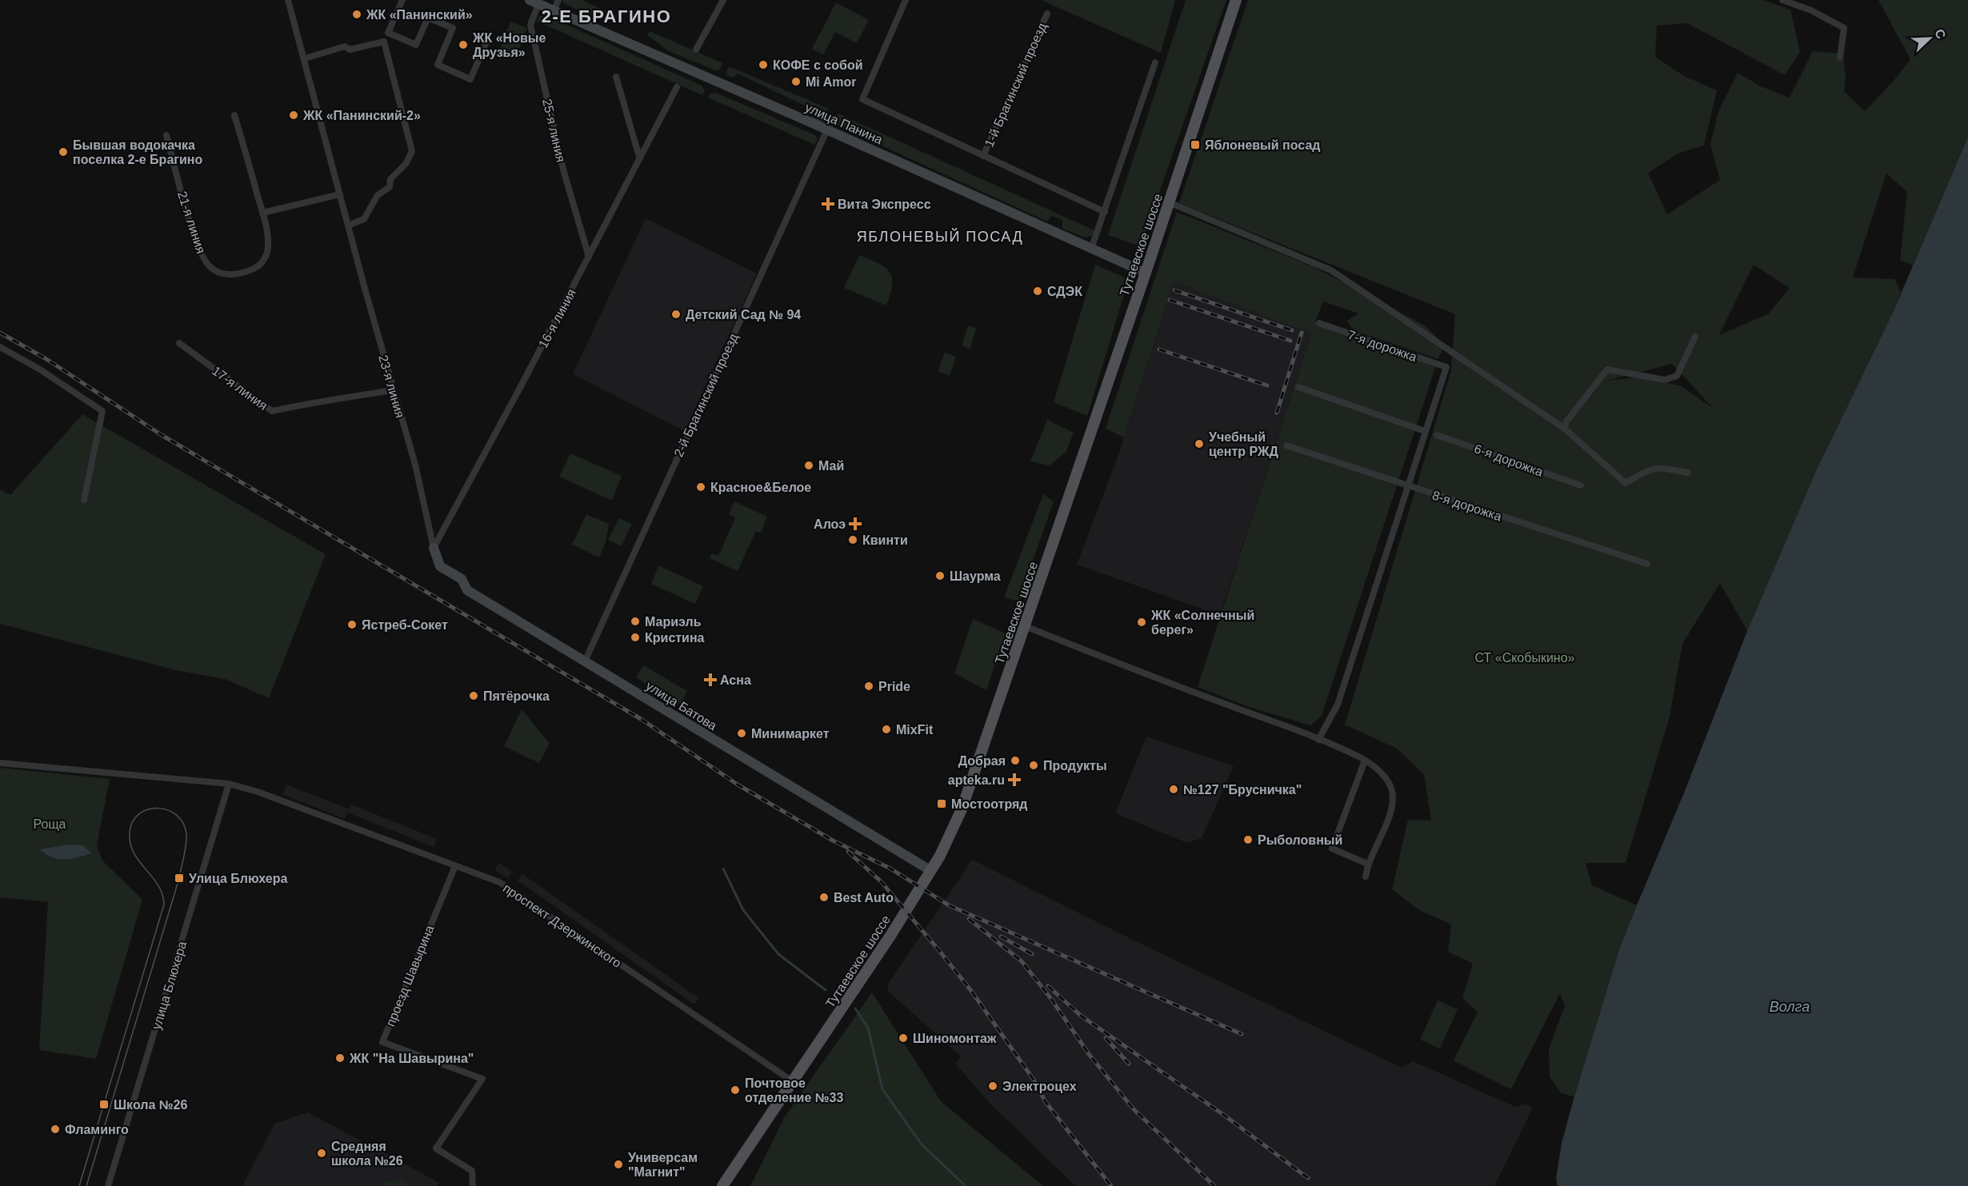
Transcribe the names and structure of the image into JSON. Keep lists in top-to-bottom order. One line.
{"streets":{"main road":["Тутаевское шоссе"],"street":["1-й Брагинский проезд","улица Панина","25-я линия","21-я линия","16-я линия","7-я дорожка","23-я линия","17-я линия","2-й Брагинский проезд","6-я дорожка","8-я дорожка","улица Батова","проспект Дзержинского","проезд Шавырина","улица Блюхера"]},"crossings":[["улица Панина","25-я линия"],["улица Панина","Тутаевское шоссе"],["улица Панина","2-й Брагинский проезд"],["25-я линия","16-я линия"],["Тутаевское шоссе","улица Батова"],["Тутаевское шоссе","проспект Дзержинского"],["16-я линия","23-я линия"],["16-я линия","улица Батова"],["23-я линия","17-я линия"],["23-я линия","улица Батова"],["2-й Брагинский проезд","улица Батова"],["проспект Дзержинского","проезд Шавырина"],["проспект Дзержинского","улица Блюхера"]],"districts":["2-Е БРАГИНО","ЯБЛОНЕВЫЙ ПОСАД"],"water":["Волга"],"parks":["СТ «Скобыкино»","Роща"],"places":{"other":["ЖК «Панинский»","ЖК «Новые Друзья»","КОФЕ с собой","Mi Amor","ЖК «Панинский-2»","Бывшая водокачка поселка 2-е Брагино","СДЭК","Детский Сад № 94","Учебный центр РЖД","Май","Красное&Белое","Квинти","Шаурма","Мариэль","ЖК «Солнечный берег»","Ястреб-Сокет","Кристина","Pride","Пятёрочка","MixFit","Минимаркет","Добрая","Продукты","№127 \"Брусничка\"","Рыболовный","Best Auto","Шиномонтаж","ЖК \"На Шавырина\"","Электроцех","Почтовое отделение №33","Фламинго","Средняя школа №26","Универсам \"Магнит\""],"transit":["Яблоневый посад","Мостоотряд","Улица Блюхера","Школа №26"],"health":["Вита Экспресс","Алоэ","Асна","apteka.ru"]},"north":"top right"}
